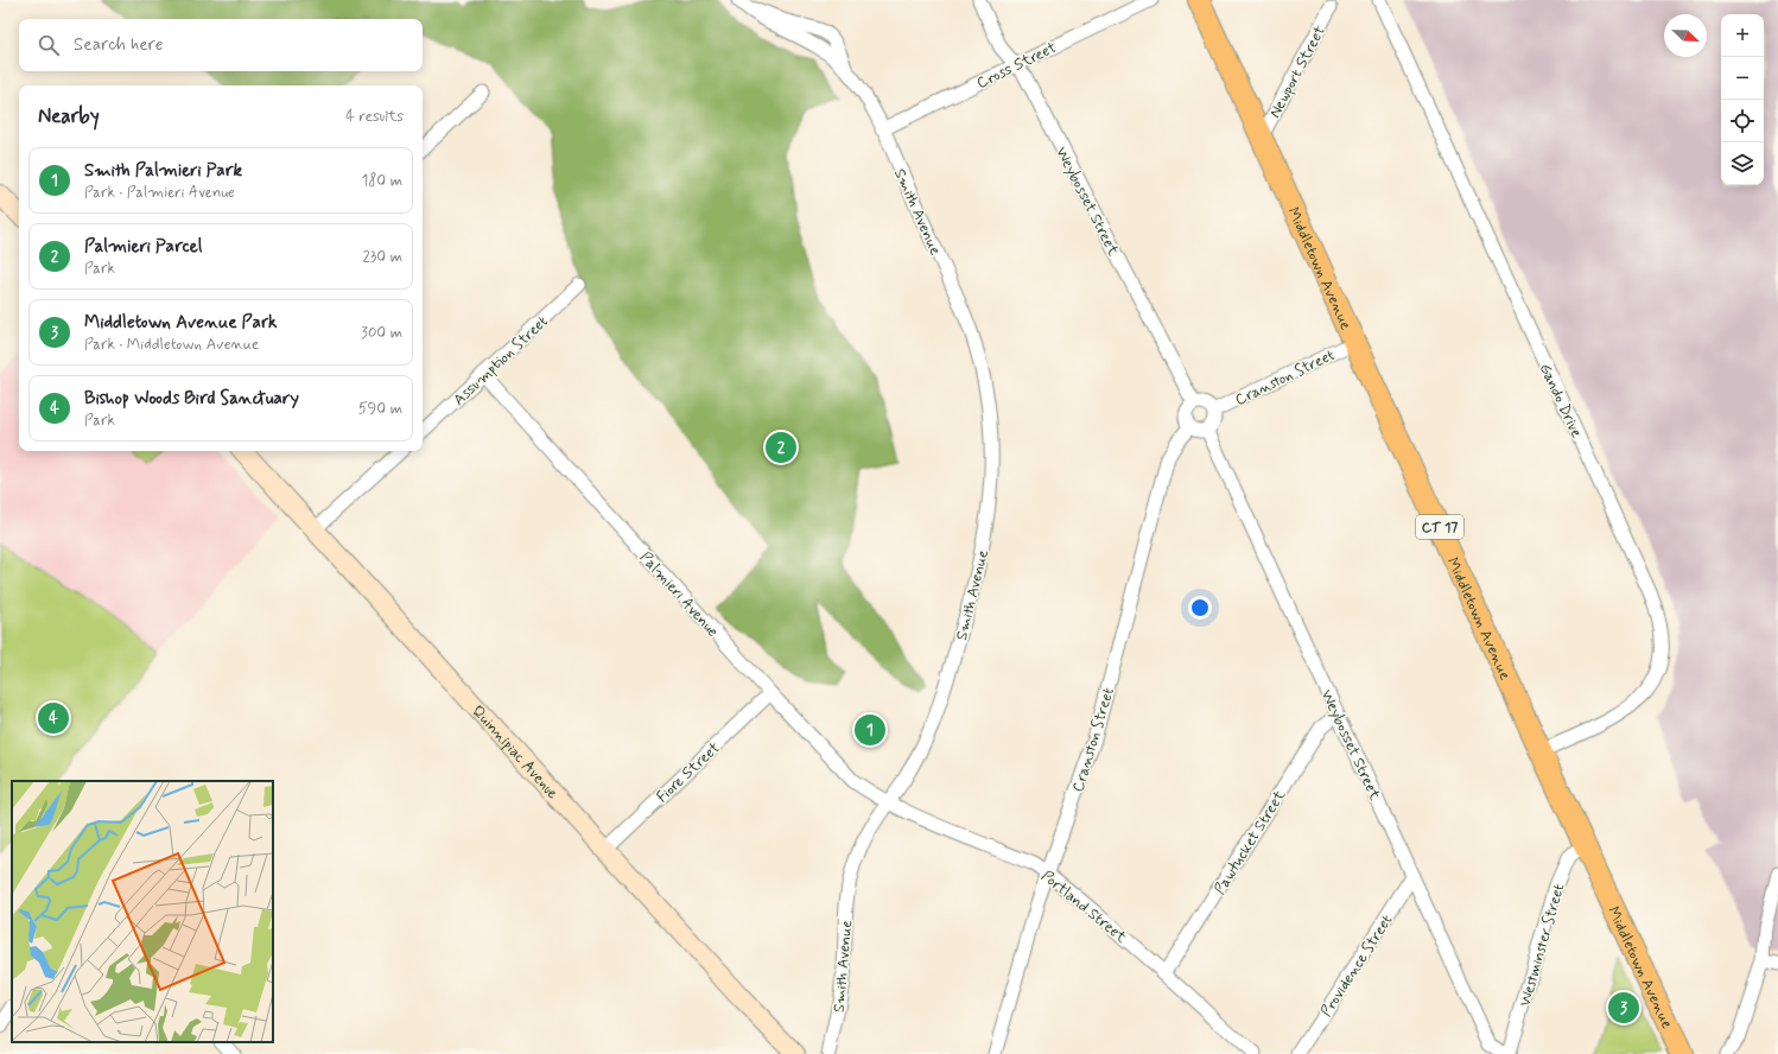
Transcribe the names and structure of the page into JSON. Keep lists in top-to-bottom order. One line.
{"streets":{"main road":["Middletown Avenue","CT 17","Quinnipiac Avenue"],"street":["Cross Street","Newport Street","Weybosset Street","Smith Avenue","Assumption Street","Cranston Street","Gando Drive","Palmieri Avenue","Fiore Street","Pawtucket Street","Portland Street","Westminster Street","Providence Street"]},"crossings":[["Cross Street","Weybosset Street"],["Cross Street","Smith Avenue"],["Newport Street","Middletown Avenue"],["Weybosset Street","Cranston Street"],["Weybosset Street","Pawtucket Street"],["Weybosset Street","Providence Street"],["Smith Avenue","Palmieri Avenue"],["Smith Avenue","Portland Street"],["Middletown Avenue","Cranston Street"],["Middletown Avenue","Gando Drive"],["Middletown Avenue","Westminster Street"],["Assumption Street","Palmieri Avenue"],["Cranston Street","Portland Street"],["Palmieri Avenue","Fiore Street"],["Palmieri Avenue","Portland Street"],["Quinnipiac Avenue","Fiore Street"],["Pawtucket Street","Portland Street"]],"north":"bottom right","page":{"map_buttons":["+","−"],"search":"Search here","heading":["Nearby","4 results"],"list":[{"mark":"1","name":"Smith Palmieri Park","note":"Park · Palmieri Avenue","value":"180 m"},{"mark":"2","name":"Palmieri Parcel","note":"Park","value":"230 m"},{"mark":"3","name":"Middletown Avenue Park","note":"Park · Middletown Avenue","value":"300 m"},{"mark":"4","name":"Bishop Woods Bird Sanctuary","note":"Park","value":"590 m"}],"pins":["2","4","1","3"]}}
